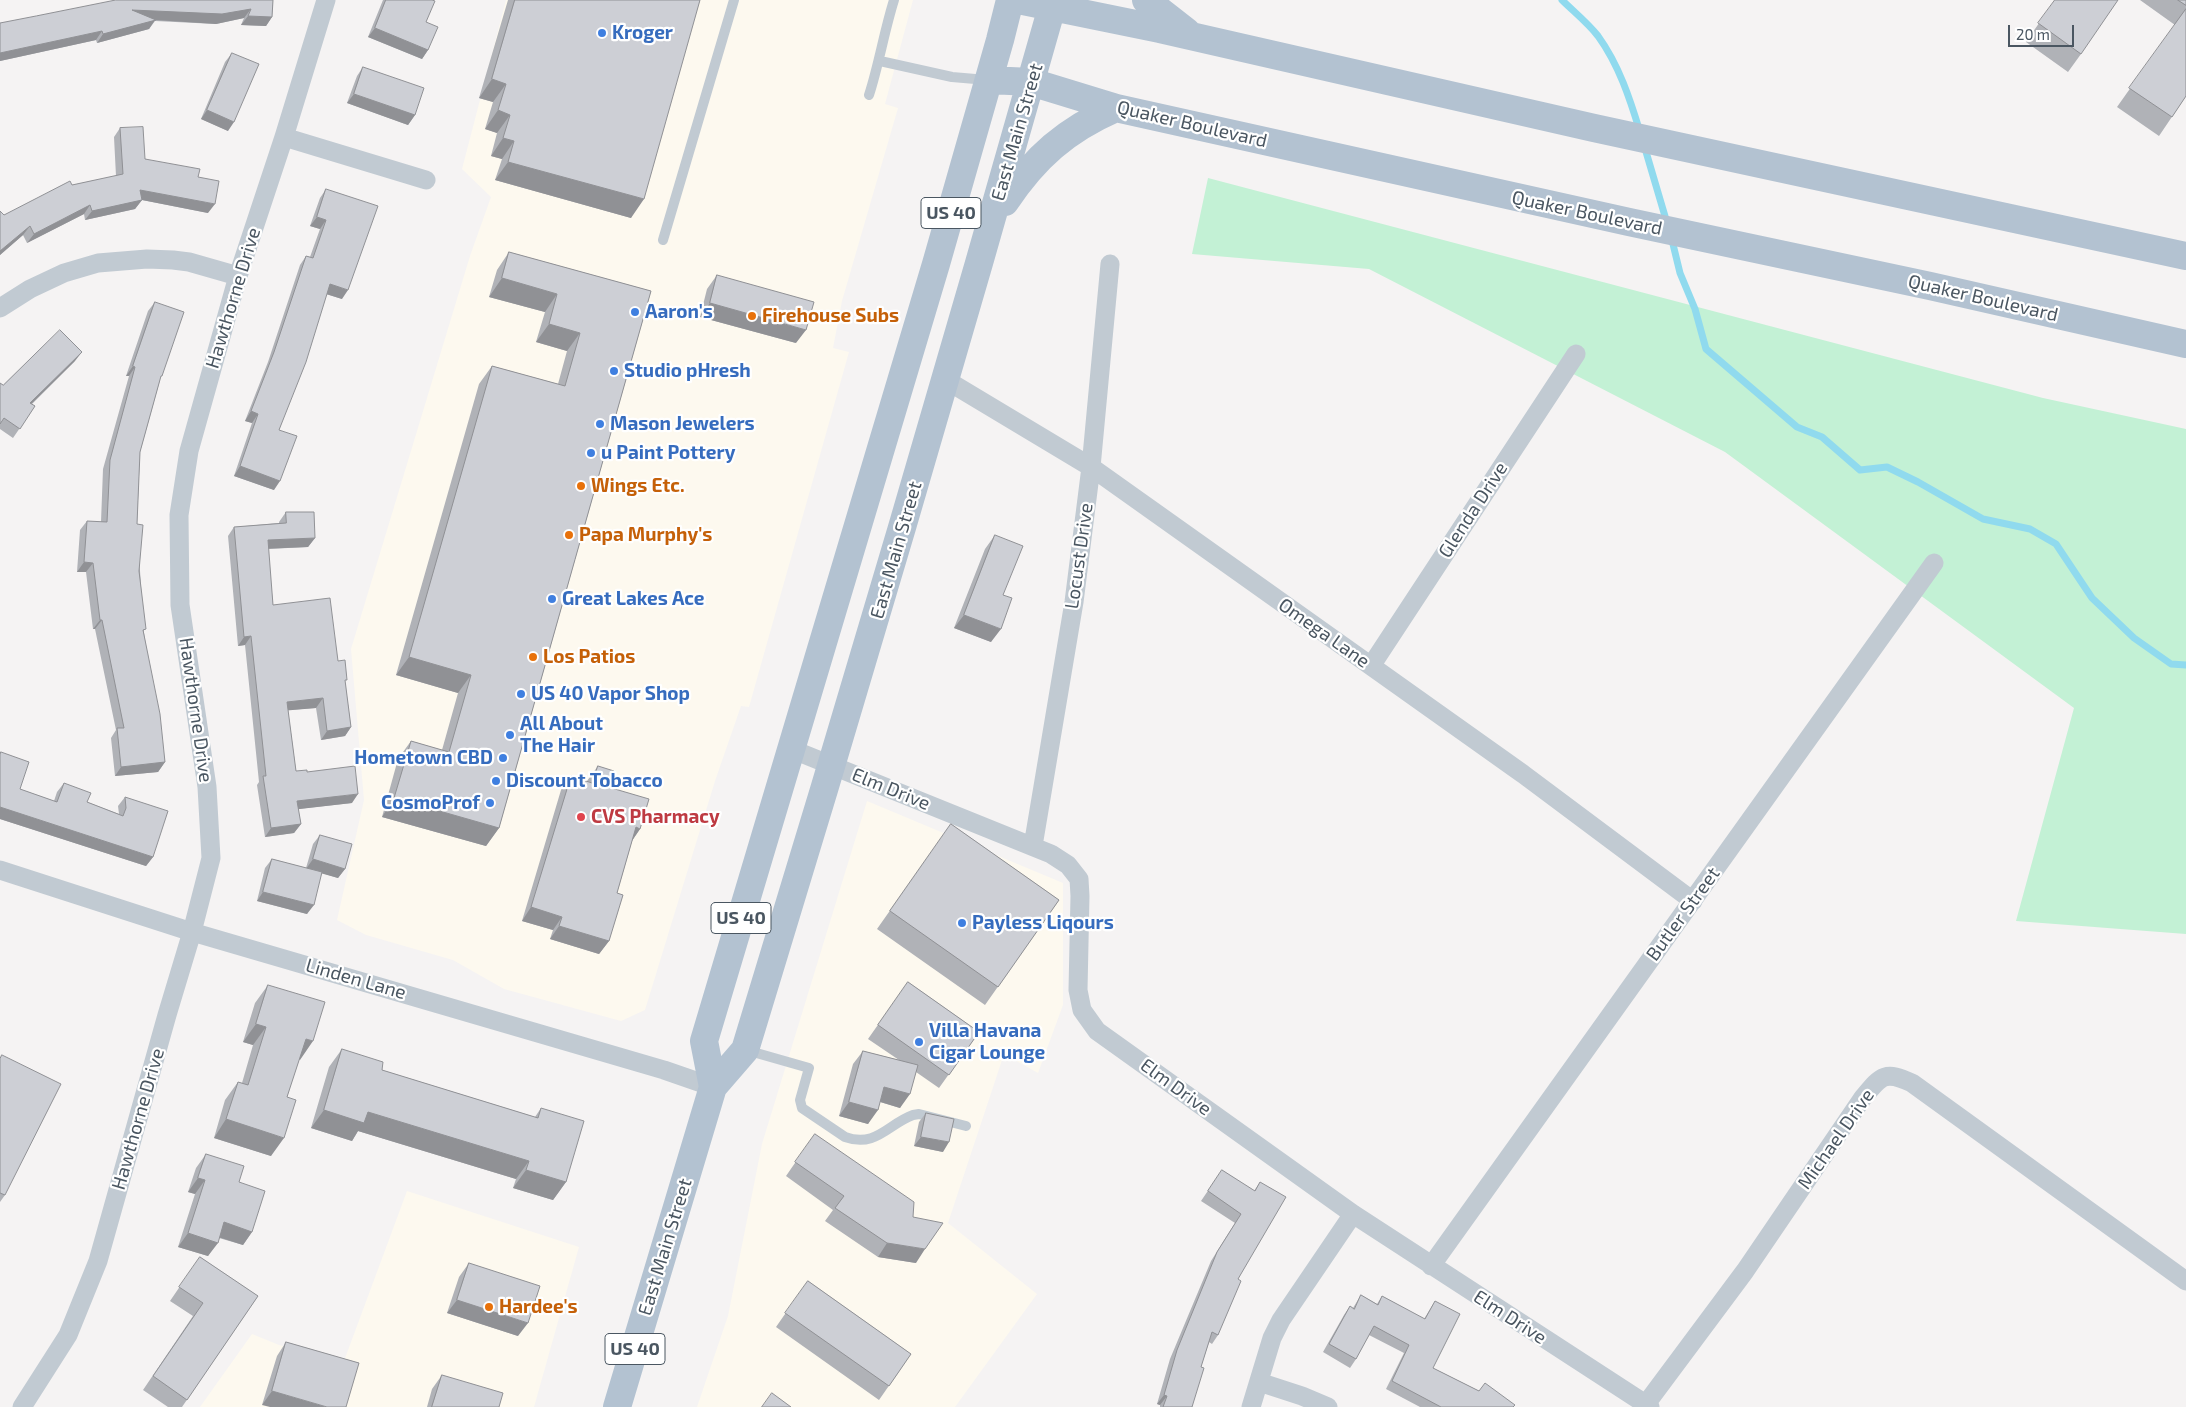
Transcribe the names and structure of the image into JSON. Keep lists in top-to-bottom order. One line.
{"streets":{"main road":["Quaker Boulevard","East Main Street","US 40"],"street":["Hawthorne Drive","Glenda Drive","Locust Drive","Omega Lane","Elm Drive","Butler Street","Linden Lane","Michael Drive"]},"crossings":[["Quaker Boulevard","East Main Street"],["East Main Street","Omega Lane"],["East Main Street","Elm Drive"],["East Main Street","Linden Lane"],["Hawthorne Drive","Linden Lane"],["Glenda Drive","Omega Lane"],["Locust Drive","Omega Lane"],["Locust Drive","Elm Drive"],["Omega Lane","Butler Street"],["Elm Drive","Butler Street"],["Elm Drive","Michael Drive"]],"places":["Kroger","Aaron's","Firehouse Subs","Studio pHresh","Mason Jewelers","u Paint Pottery","Wings Etc.","Papa Murphy's","Great Lakes Ace","Los Patios","US 40 Vapor Shop","All About The Hair","Hometown CBD","Discount Tobacco","CosmoProf","CVS Pharmacy","Payless Liqours","Villa Havana Cigar Lounge","Hardee's"],"scale_bar":"20 m"}
